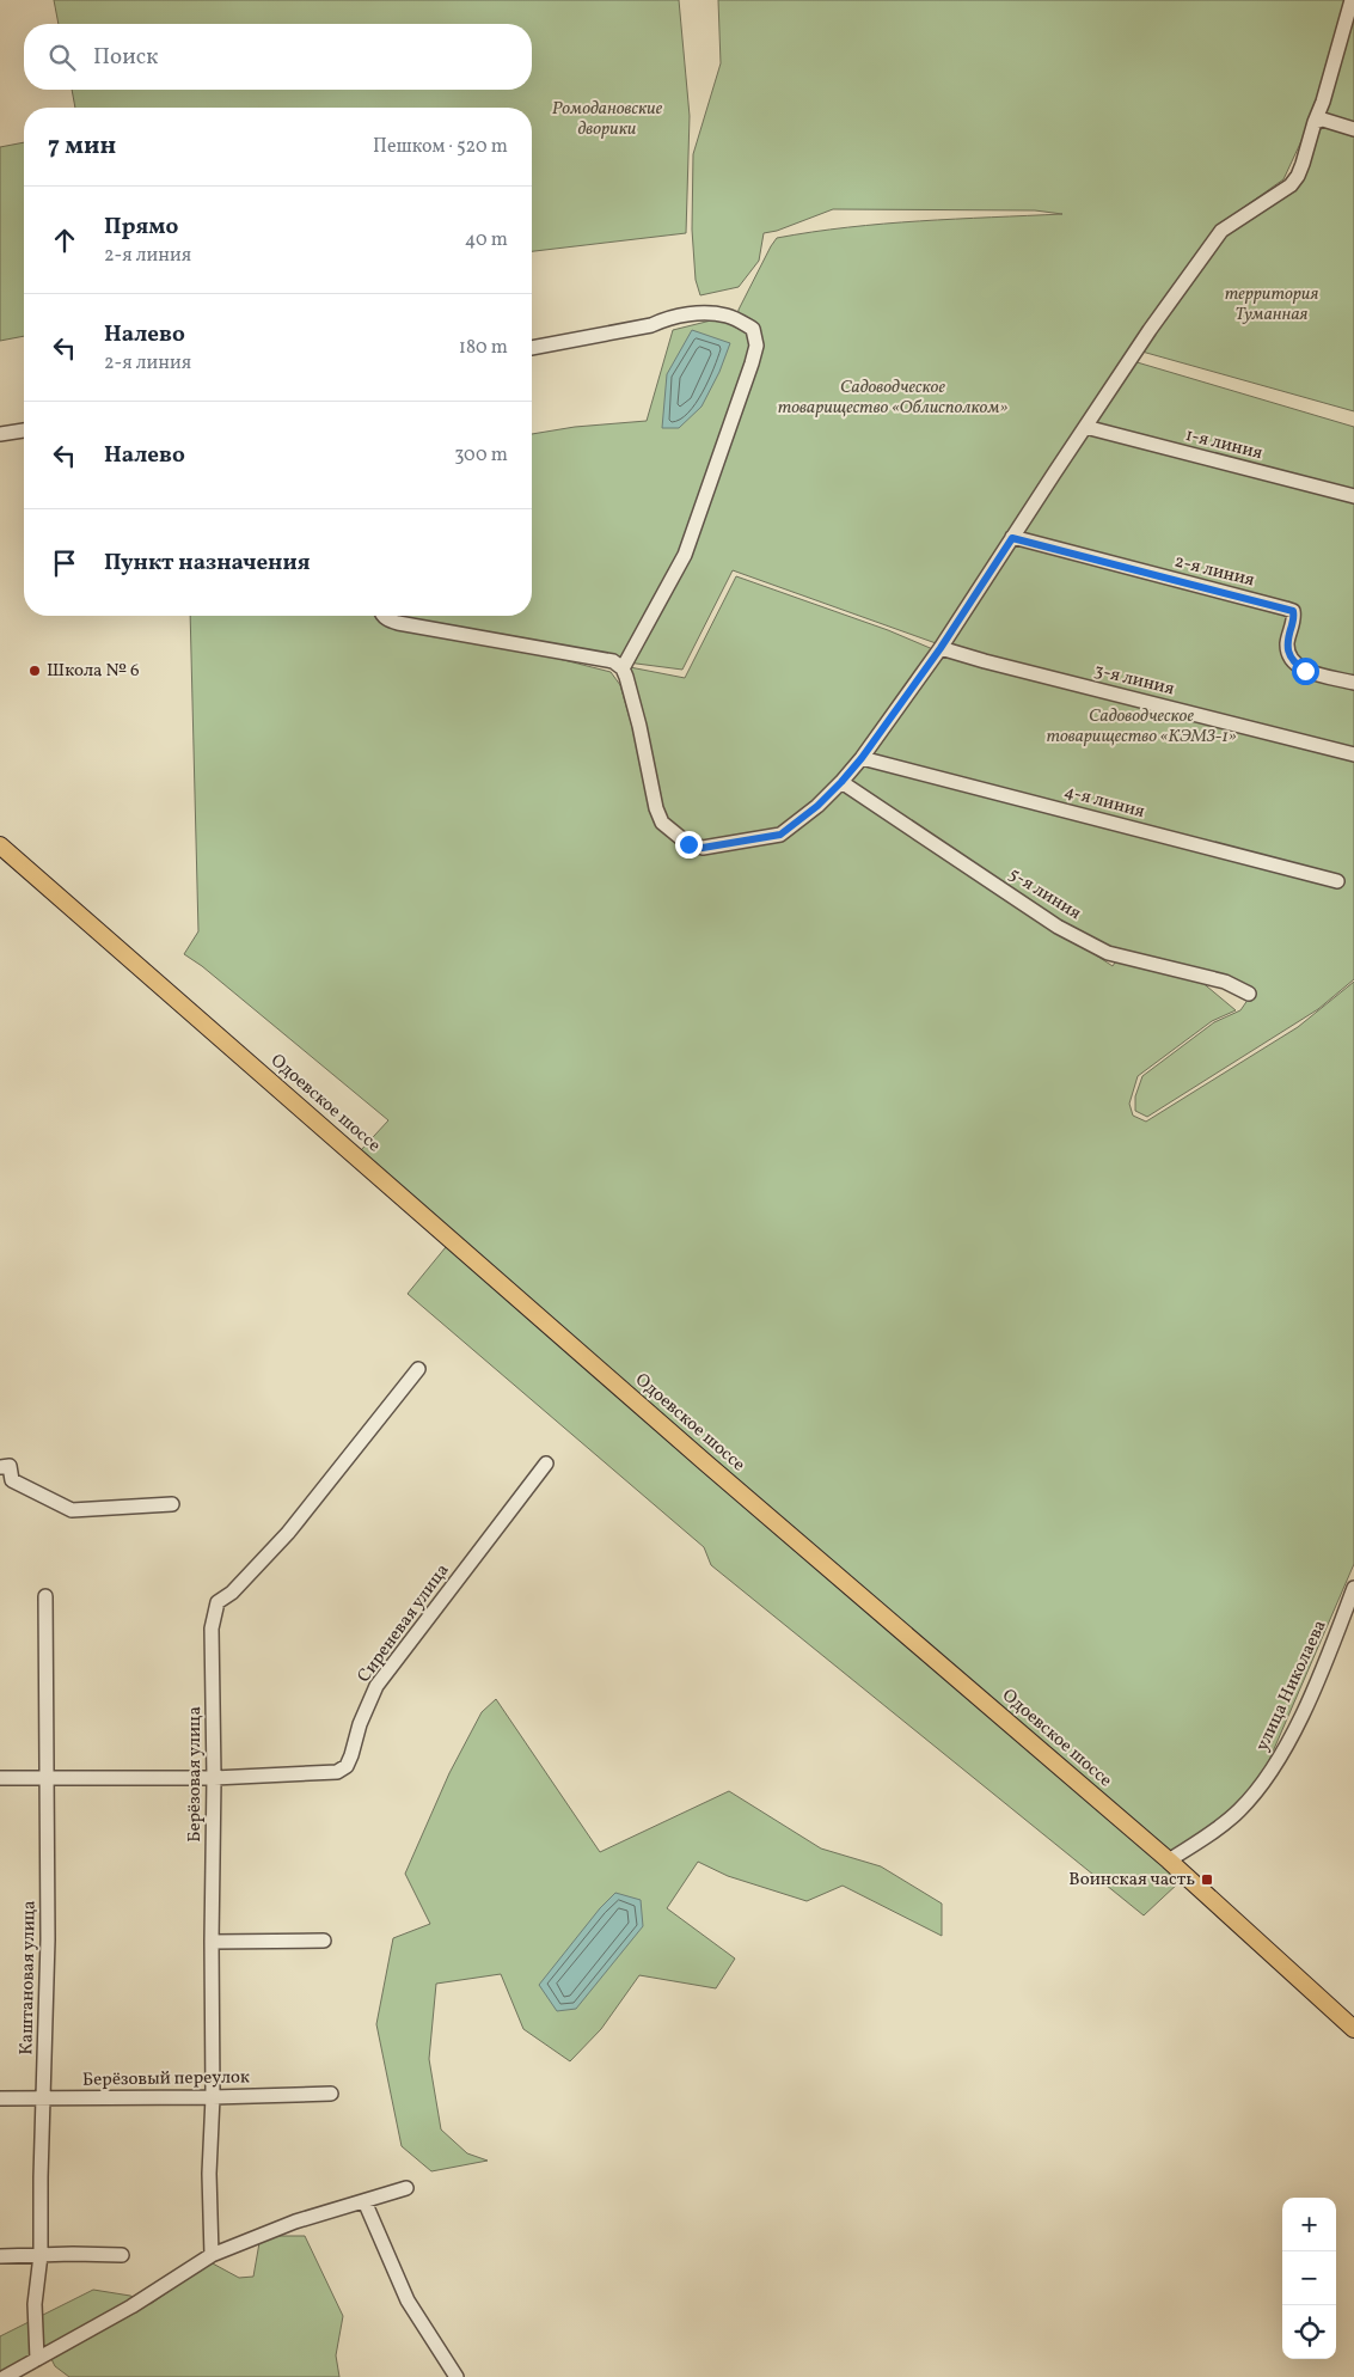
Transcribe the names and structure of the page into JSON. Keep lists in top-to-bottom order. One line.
{"streets":{"main road":["Одоевское шоссе"],"street":["1-я линия","2-я линия","3-я линия","4-я линия","5-я линия","Сиреневая улица","улица Николаева","Берёзовая улица","Каштановая улица","Берёзовый переулок"]},"crossings":[["Одоевское шоссе","улица Николаева"],["Сиреневая улица","Берёзовая улица"],["Сиреневая улица","Каштановая улица"],["Берёзовая улица","Берёзовый переулок"],["Каштановая улица","Берёзовый переулок"]],"parks":["Ромодановские дворики","территория Туманная","Садоводческое товарищество «Облисполком»","Садоводческое товарищество «КЭМЗ-1»"],"places":{"other":["Школа № 6"],"transit":["Воинская часть"]},"page":{"search":"Поиск","heading":["7 мин","Пешком · 520 m"],"list":[["Прямо","2-я линия","40 m"],["Налево","2-я линия","180 m"],["Налево","300 m"],"Пункт назначения"],"map_buttons":["+","−"]}}
